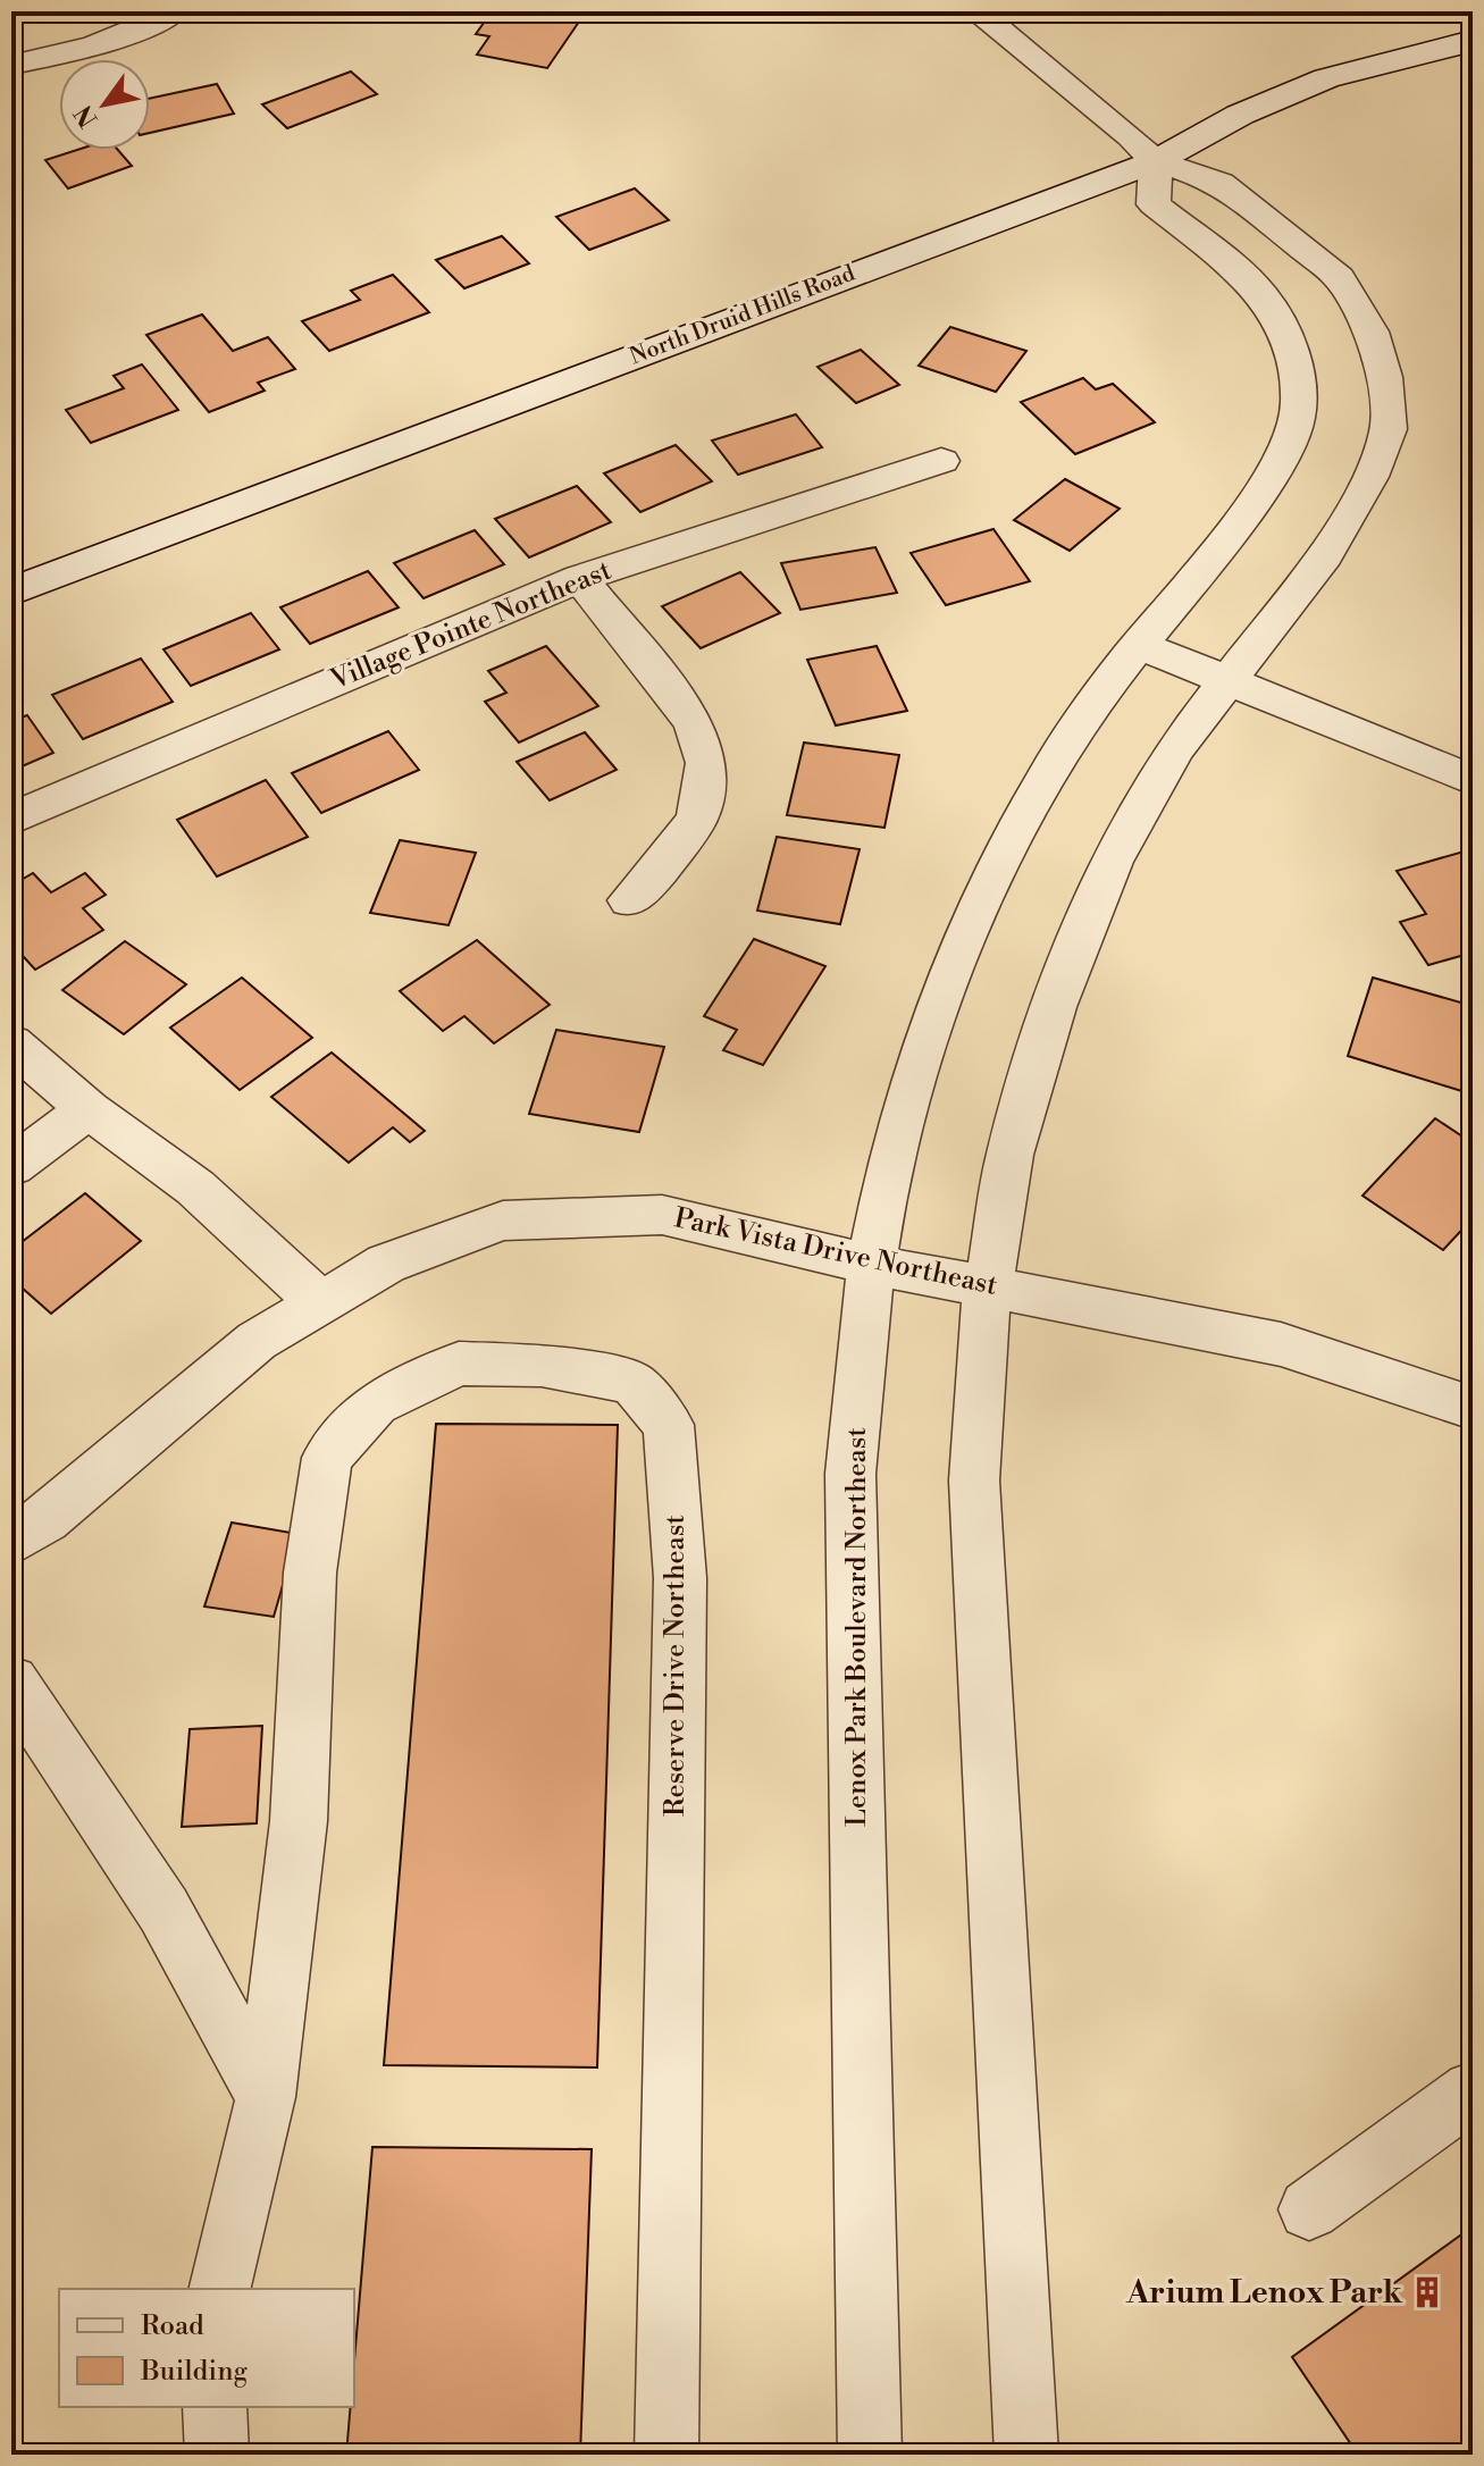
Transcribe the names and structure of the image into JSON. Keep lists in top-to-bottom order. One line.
{"streets":{"main road":["North Druid Hills Road"],"street":["Village Pointe Northeast","Park Vista Drive Northeast","Lenox Park Boulevard Northeast","Reserve Drive Northeast"]},"crossings":[["North Druid Hills Road","Lenox Park Boulevard Northeast"],["Park Vista Drive Northeast","Lenox Park Boulevard Northeast"]],"places":{"building":["Arium Lenox Park"]},"legend":["Road","Building"],"north":"bottom left"}
